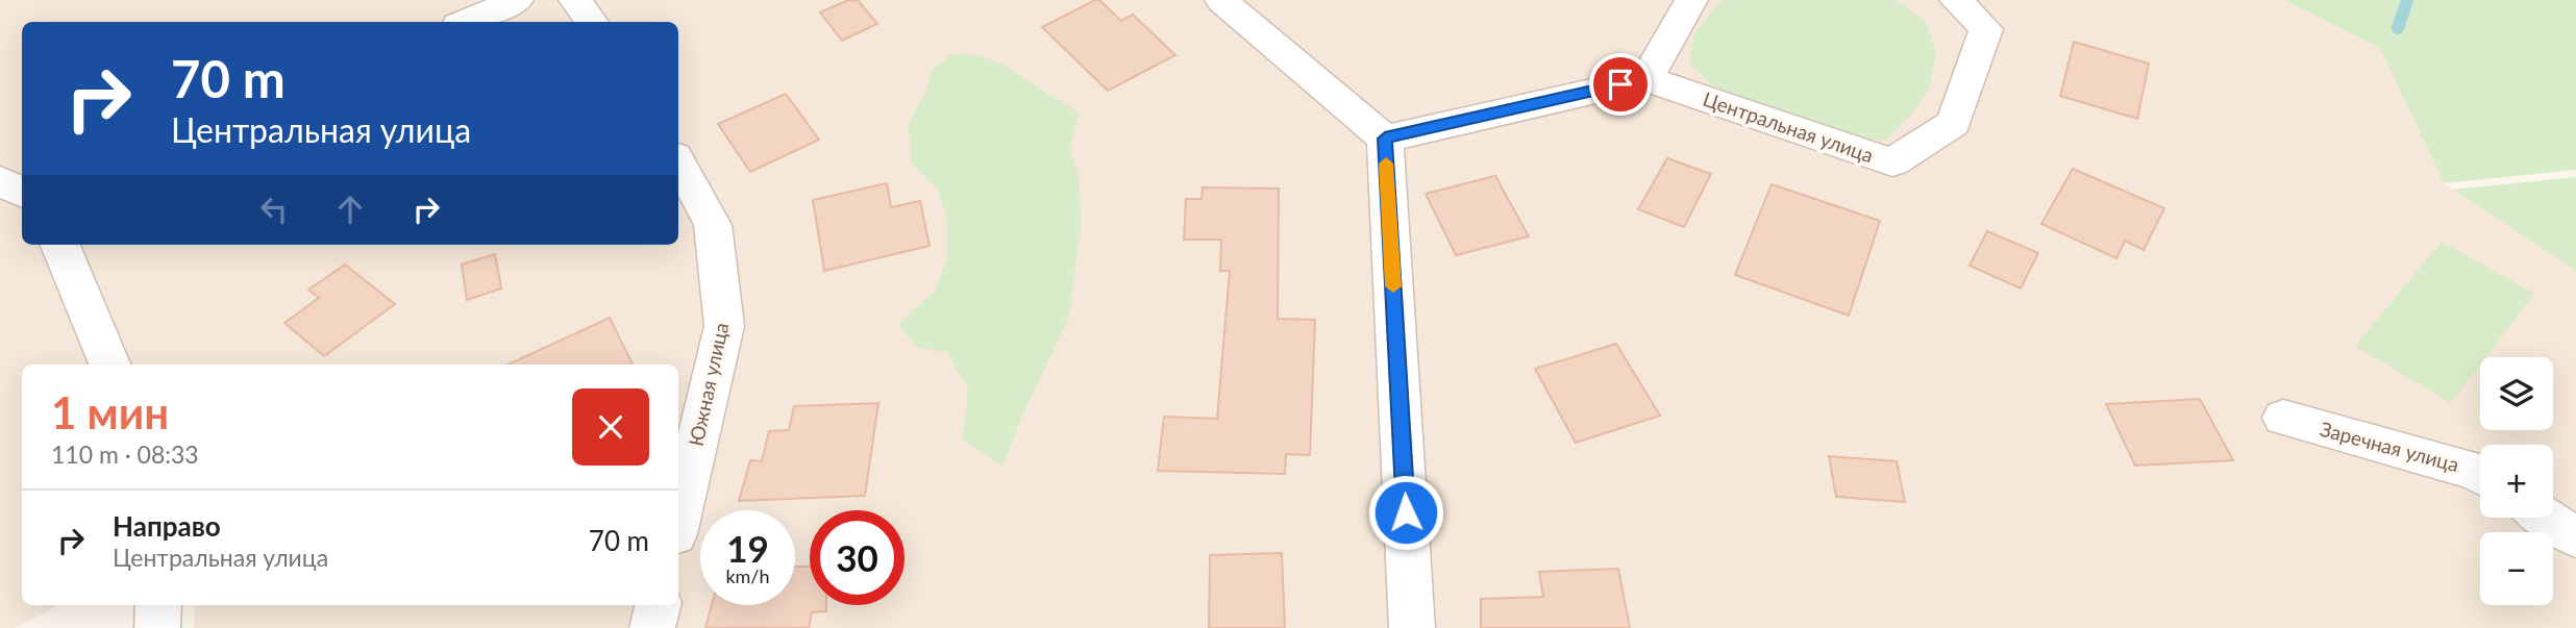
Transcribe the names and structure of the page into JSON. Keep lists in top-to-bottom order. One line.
{"streets":{"street":["Центральная улица","Южная улица","Заречная улица"]},"page":{"turn":["70 m","Центральная улица"],"map_buttons":["+","−"],"heading":["1 мин","110 m · 08:33"],"list":[{"name":"Направо","note":"Центральная улица","value":"70 m"}],"speed":"19 km/h","limit":"30"}}
